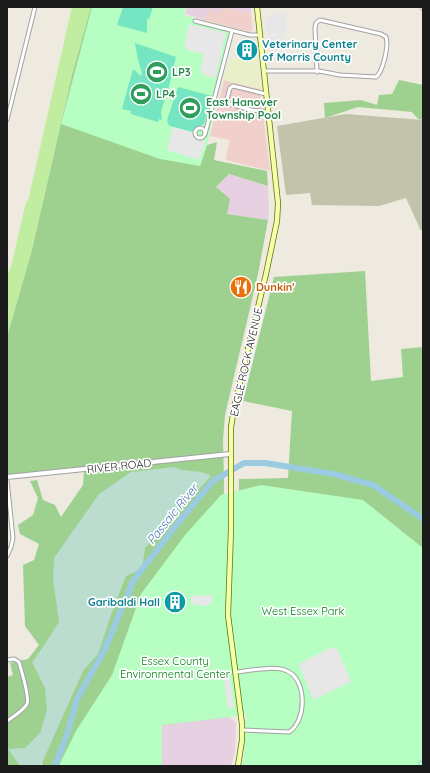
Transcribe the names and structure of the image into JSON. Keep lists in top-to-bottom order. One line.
{"streets":{"main road":["EAGLE ROCK AVENUE"],"street":["RIVER ROAD"]},"crossings":[["EAGLE ROCK AVENUE","RIVER ROAD"]],"water":["Passaic River"],"parks":["West Essex Park","Essex County Environmental Center"],"places":{"building":["Veterinary Center of Morris County","Garibaldi Hall"],"sports":["LP3","LP4","East Hanover Township Pool"],"restaurant":["Dunkin'"]}}
